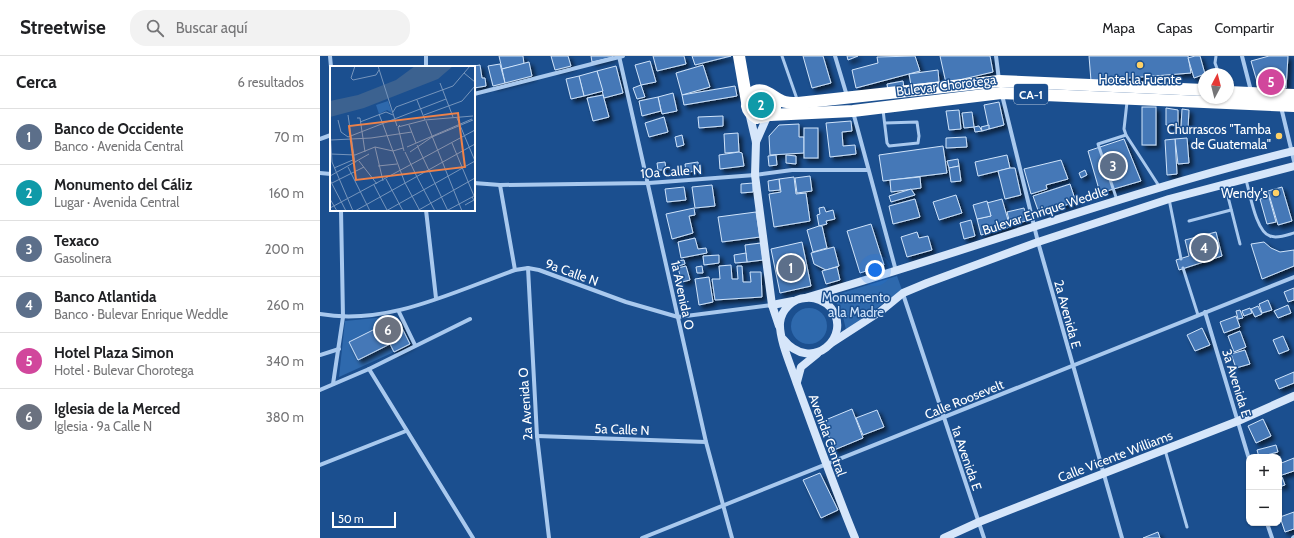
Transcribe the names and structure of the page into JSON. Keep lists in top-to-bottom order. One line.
{"streets":{"highway":["Bulevar Chorotega","CA-1"],"main road":["Bulevar Enrique Weddle","Avenida Central","Calle Vicente Williams"],"street":["10a Calle N","9a Calle N","1a Avenida O","2a Avenida E","3a Avenida E","Calle Roosevelt","2a Avenida O","5a Calle N","1a Avenida E"]},"crossings":[["Bulevar Chorotega","CA-1"],["Bulevar Chorotega","2a Avenida E"],["10a Calle N","1a Avenida O"],["Bulevar Enrique Weddle","2a Avenida E"],["Bulevar Enrique Weddle","Avenida Central"],["9a Calle N","1a Avenida O"],["9a Calle N","2a Avenida O"],["1a Avenida O","Calle Roosevelt"],["1a Avenida O","5a Calle N"],["2a Avenida E","Calle Roosevelt"],["2a Avenida E","Calle Vicente Williams"],["3a Avenida E","Calle Roosevelt"],["3a Avenida E","Calle Vicente Williams"],["Calle Roosevelt","Avenida Central"],["Calle Roosevelt","1a Avenida E"],["2a Avenida O","5a Calle N"],["Calle Vicente Williams","1a Avenida E"]],"parks":["Monumento a la Madre"],"places":["Hotel la Fuente","Churrascos \"Tamba de Guatemala\"","Wendy's"],"scale_bar":"50 m","north":"top","page":{"header":"Streetwise","search":"Buscar aquí","nav":["Mapa","Capas","Compartir"],"heading":["Cerca","6 resultados"],"pins":["5","2","3","4","1","6"],"list":[{"mark":"1","name":"Banco de Occidente","note":"Banco · Avenida Central","value":"70 m"},{"mark":"2","name":"Monumento del Cáliz","note":"Lugar · Avenida Central","value":"160 m"},{"mark":"3","name":"Texaco","note":"Gasolinera","value":"200 m"},{"mark":"4","name":"Banco Atlantida","note":"Banco · Bulevar Enrique Weddle","value":"260 m"},{"mark":"5","name":"Hotel Plaza Simon","note":"Hotel · Bulevar Chorotega","value":"340 m"},{"mark":"6","name":"Iglesia de la Merced","note":"Iglesia · 9a Calle N","value":"380 m"}],"map_buttons":["+","−"],"scale":"50 m"}}
